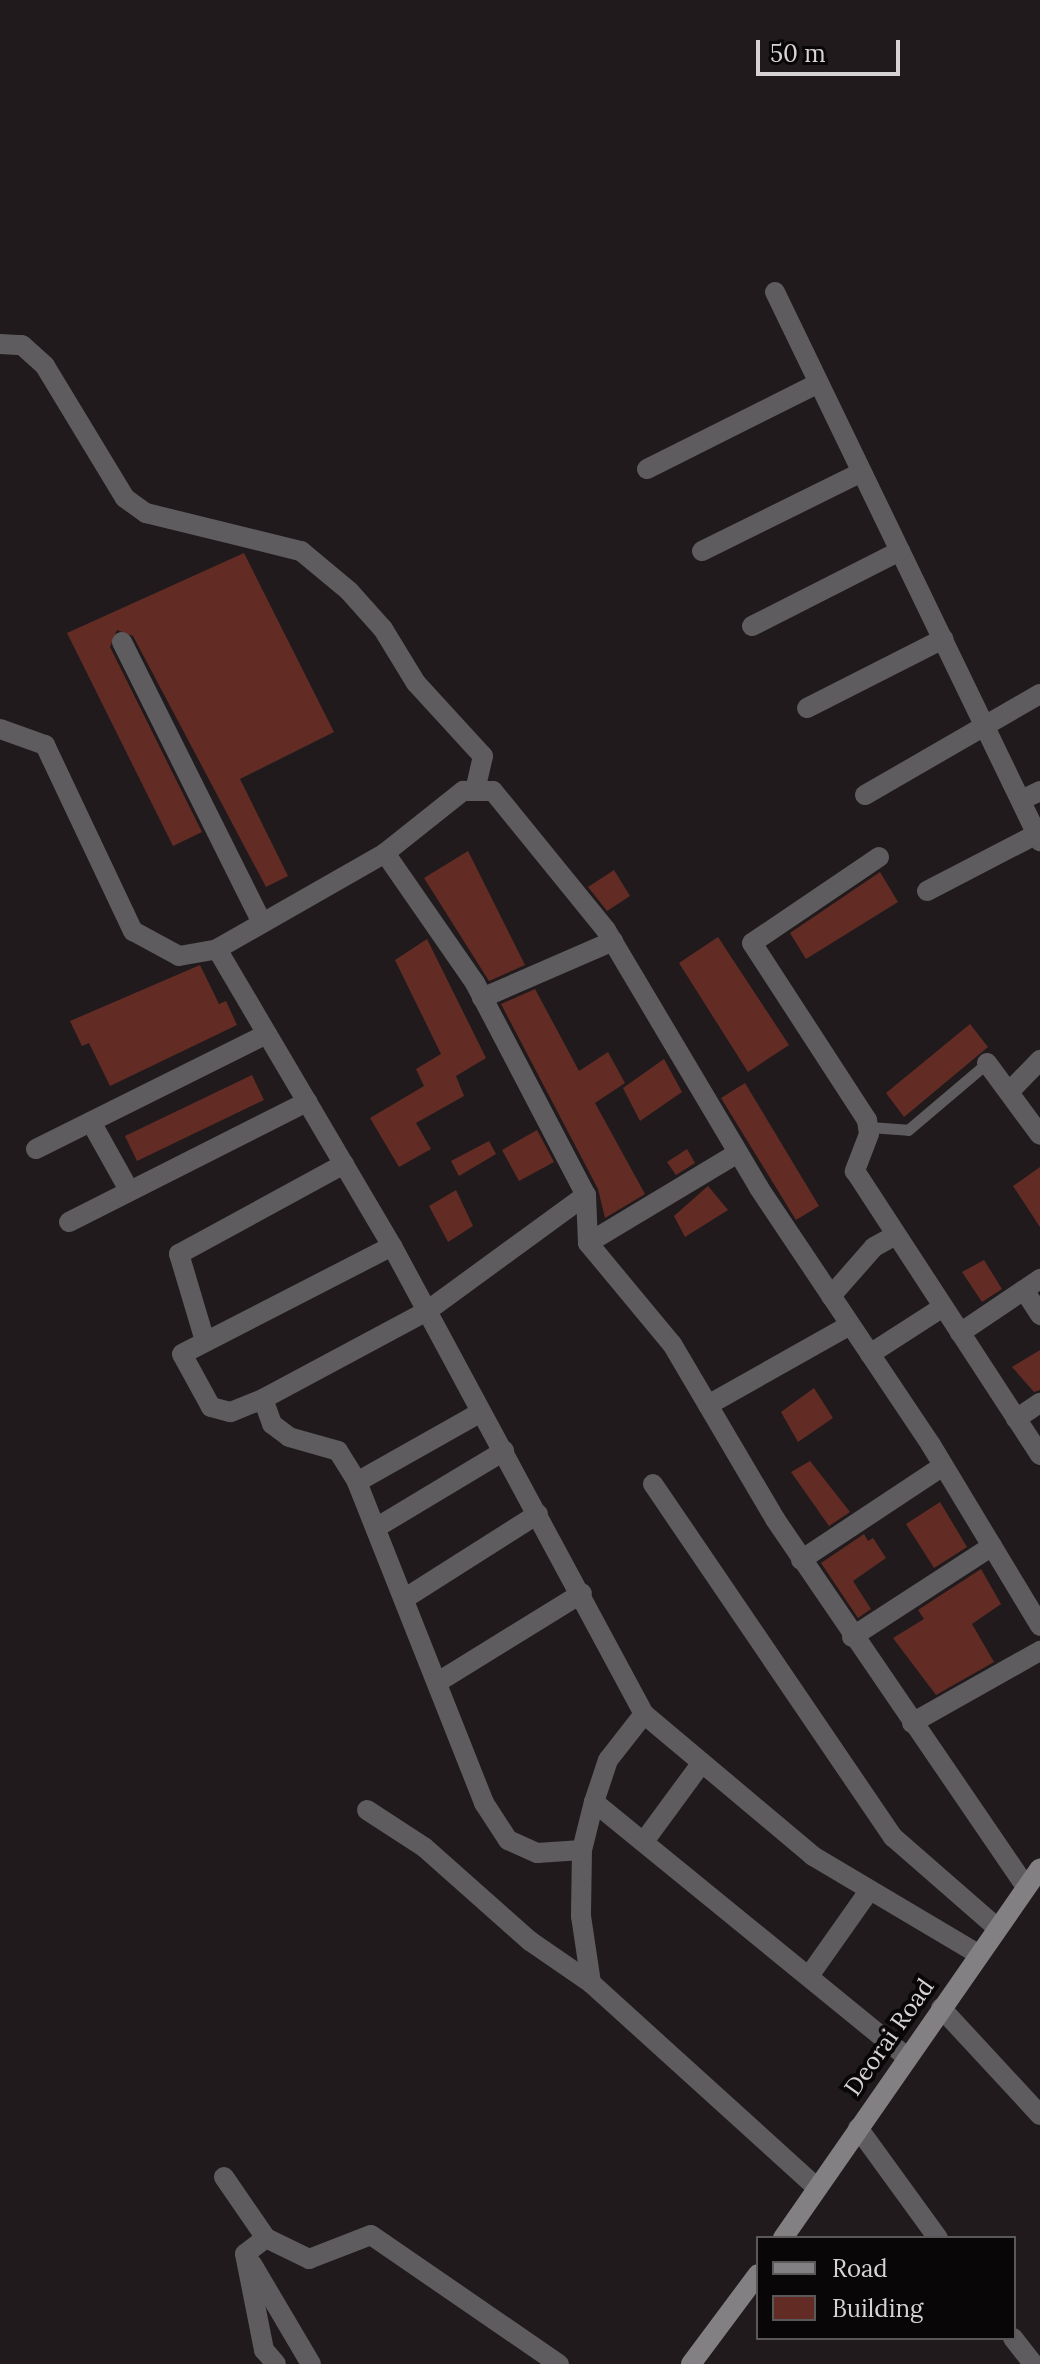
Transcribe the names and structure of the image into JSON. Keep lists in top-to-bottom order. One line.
{"streets":{"street":["Deorai Road"]},"legend":["Road","Building"],"scale_bar":"50 m"}
